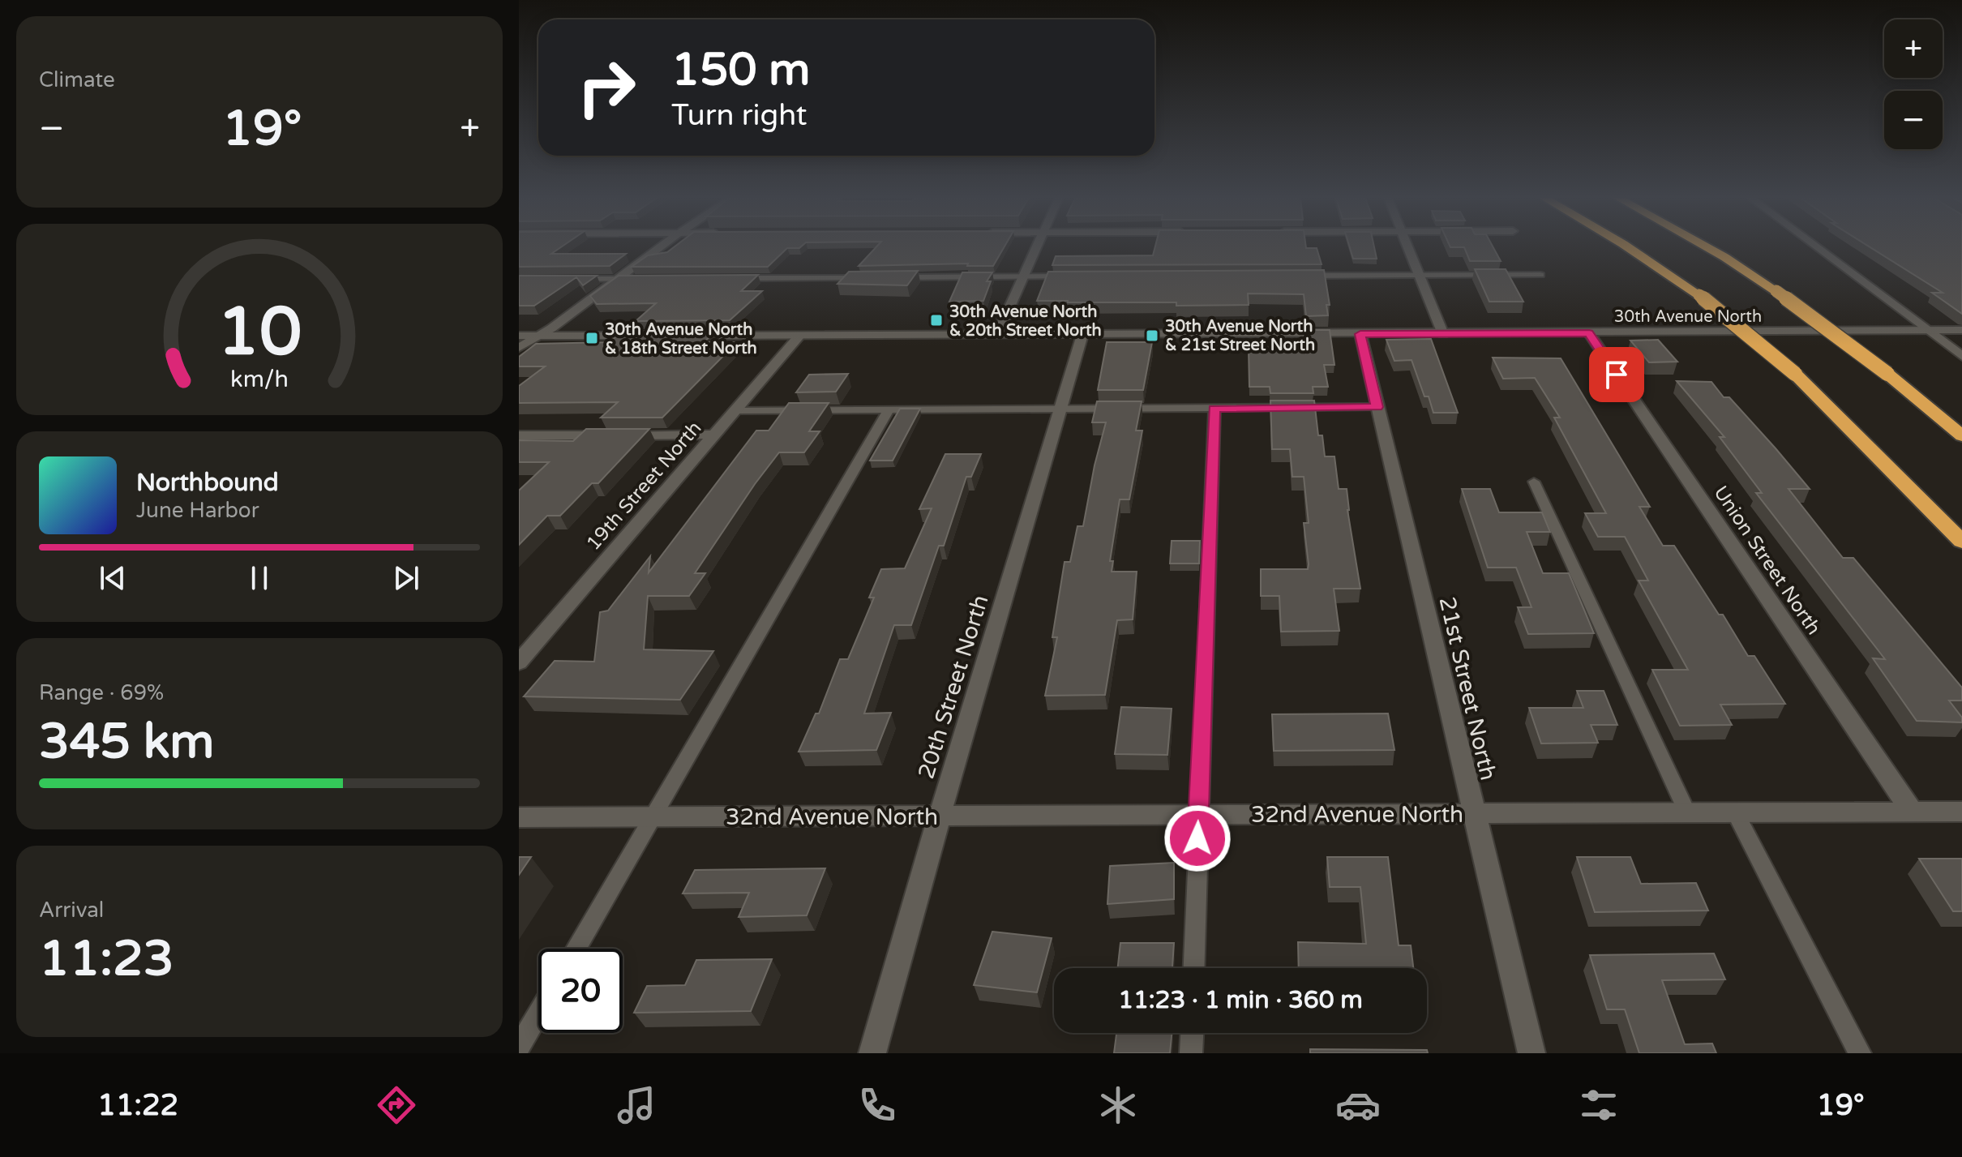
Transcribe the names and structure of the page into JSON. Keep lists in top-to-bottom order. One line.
{"streets":{"street":["30th Avenue North","19th Street North","Union Street North","20th Street North","21st Street North","32nd Avenue North"]},"crossings":[["30th Avenue North","19th Street North"],["30th Avenue North","Union Street North"],["30th Avenue North","20th Street North"],["30th Avenue North","21st Street North"],["Union Street North","32nd Avenue North"],["20th Street North","32nd Avenue North"],["21st Street North","32nd Avenue North"]],"places":{"transit":["30th Avenue North & 20th Street North","30th Avenue North & 21st Street North","30th Avenue North & 18th Street North"]},"page":{"tile":["Climate",["Range · 69%","345 km"],["Arrival","11:23"]],"map_buttons":["+","−"],"turn":["150 m","Turn right"],"heat":["−","19°","+"],"song":["Northbound","June Harbor"],"limit":"20","trip":"11:23 · 1 min · 360 m","tabs":["11:22","19°"],"gauge":["10","km/h"]}}
